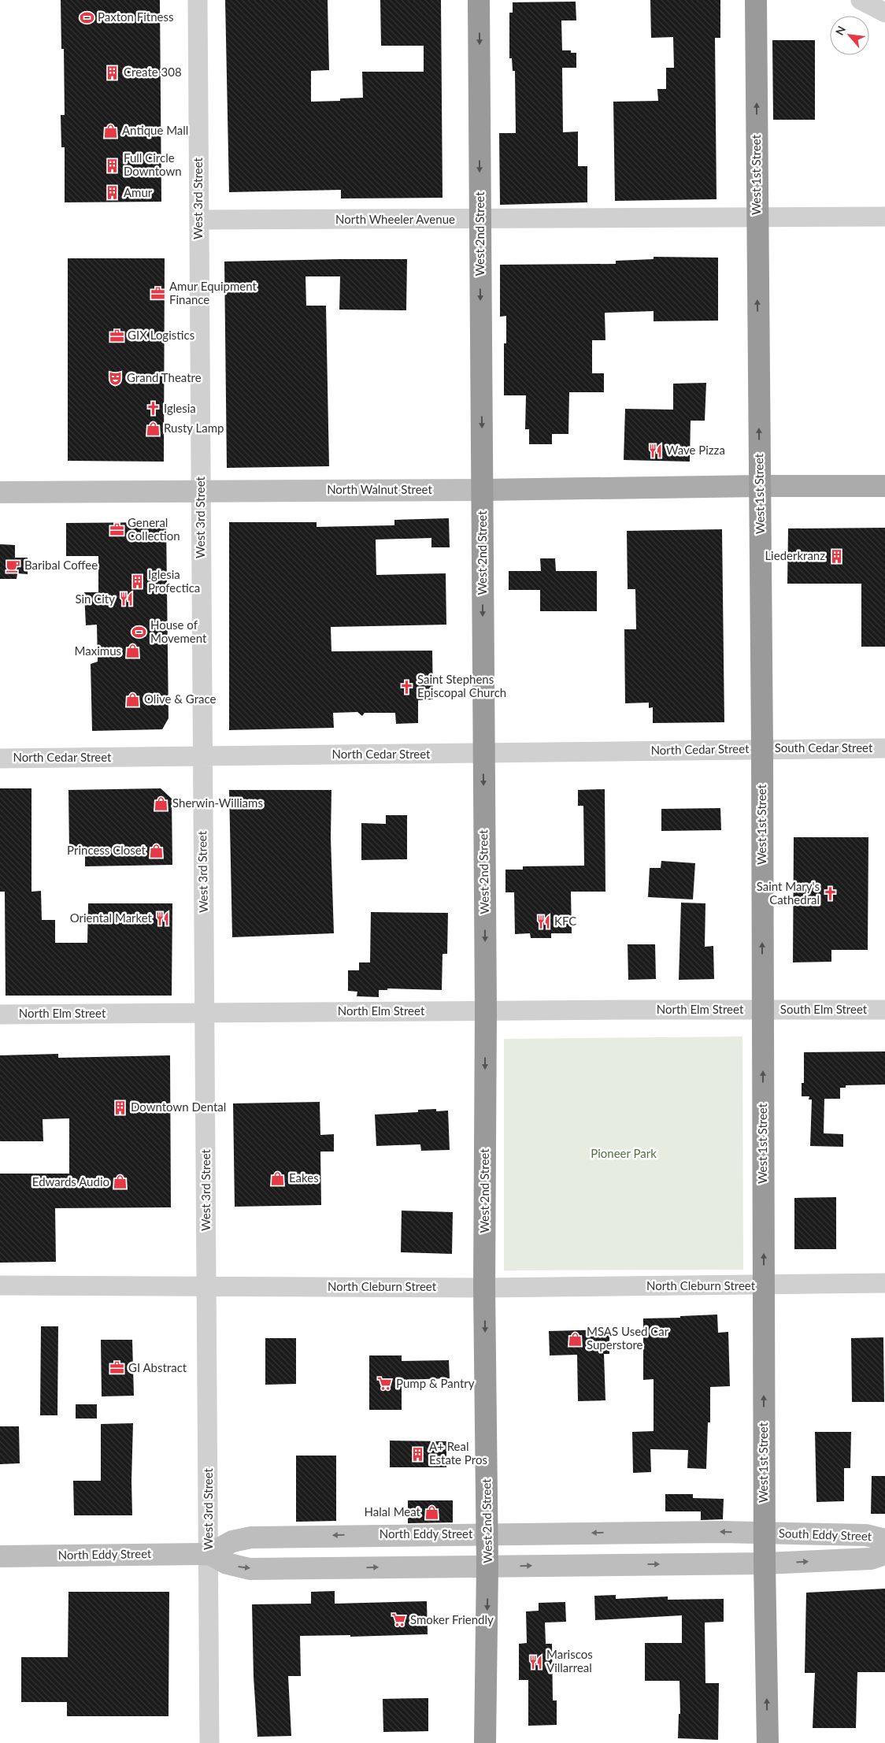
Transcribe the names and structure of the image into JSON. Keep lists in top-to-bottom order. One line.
{"streets":{"highway":["West 1st Street","West 2nd Street"],"main road":["North Walnut Street","North Eddy Street","South Eddy Street"],"street":["West 3rd Street","North Wheeler Avenue","South Cedar Street","North Cedar Street","North Elm Street","South Elm Street","North Cleburn Street"]},"crossings":[["West 1st Street","North Wheeler Avenue"],["West 1st Street","North Walnut Street"],["West 1st Street","South Cedar Street"],["West 1st Street","North Cedar Street"],["West 1st Street","North Elm Street"],["West 1st Street","South Elm Street"],["West 1st Street","North Cleburn Street"],["West 1st Street","North Eddy Street"],["West 1st Street","South Eddy Street"],["West 3rd Street","North Wheeler Avenue"],["West 3rd Street","North Walnut Street"],["West 3rd Street","North Cedar Street"],["West 3rd Street","North Elm Street"],["West 3rd Street","North Cleburn Street"],["West 3rd Street","North Eddy Street"],["North Wheeler Avenue","West 2nd Street"],["West 2nd Street","North Walnut Street"],["West 2nd Street","North Cedar Street"],["West 2nd Street","North Elm Street"],["West 2nd Street","North Cleburn Street"],["West 2nd Street","North Eddy Street"],["South Cedar Street","North Cedar Street"],["North Elm Street","South Elm Street"],["North Eddy Street","South Eddy Street"]],"one_way":["West 1st Street","West 2nd Street"],"parks":["Pioneer Park"],"places":{"sports":["Paxton Fitness","House of Movement"],"building":["Create 308","Full Circle Downtown","Amur","Liederkranz","Iglesia Profectica","Downtown Dental","A+ Real Estate Pros"],"shop":["Antique Mall","Rusty Lamp","Maximus","Olive & Grace","Sherwin-Williams","Princess Closet","Eakes","Edwards Audio","MSAS Used Car Superstore","Halal Meat"],"office":["Amur Equipment Finance","GIX Logistics","General Collection","GI Abstract"],"theatre":["Grand Theatre"],"church":["Iglesia","Saint Stephens Episcopal Church","Saint Mary's Cathedral"],"restaurant":["Wave Pizza","Sin City","Oriental Market","KFC","Mariscos Villarreal"],"cafe":["Baribal Coffee"],"supermarket":["Pump & Pantry","Smoker Friendly"]},"north":"top left"}
